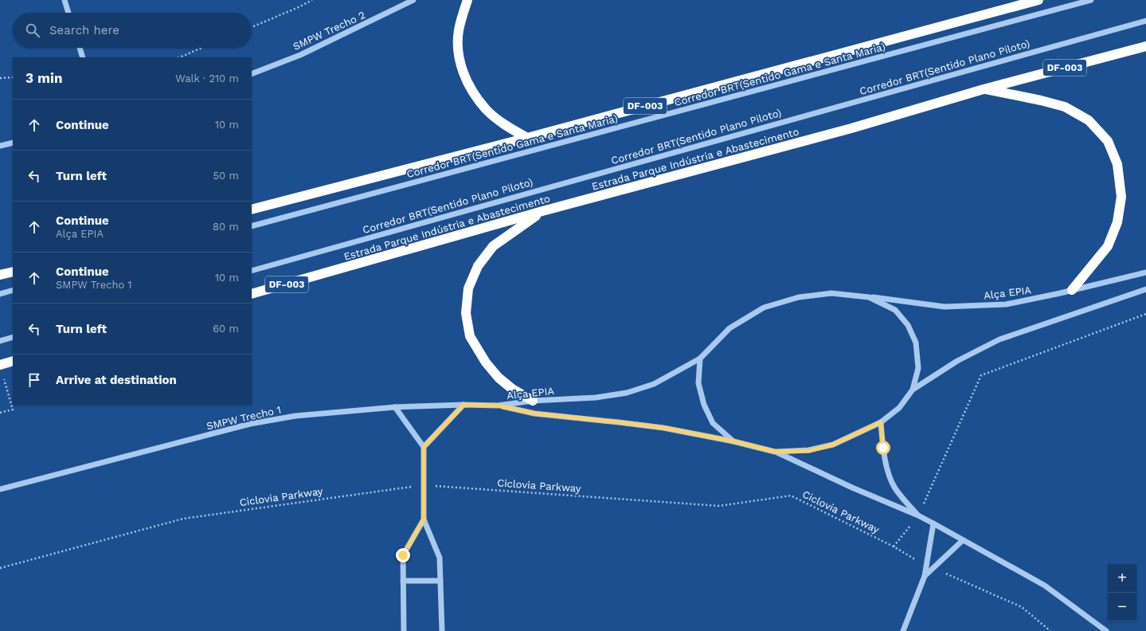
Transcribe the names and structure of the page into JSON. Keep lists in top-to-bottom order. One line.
{"streets":{"highway":["DF-003","Estrada Parque Indústria e Abastecimento"],"street":["SMPW Trecho 2","Corredor BRT(Sentido Plano Piloto)","Corredor BRT(Sentido Gama e Santa Maria)","Alça EPIA","SMPW Trecho 1"],"path":["Ciclovia Parkway"]},"crossings":[["Alça EPIA","SMPW Trecho 1"]],"page":{"search":"Search here","heading":["3 min","Walk · 210 m"],"list":[["Continue","10 m"],["Turn left","50 m"],["Continue","Alça EPIA","80 m"],["Continue","SMPW Trecho 1","10 m"],["Turn left","60 m"],"Arrive at destination"],"map_buttons":["+","−"]}}
